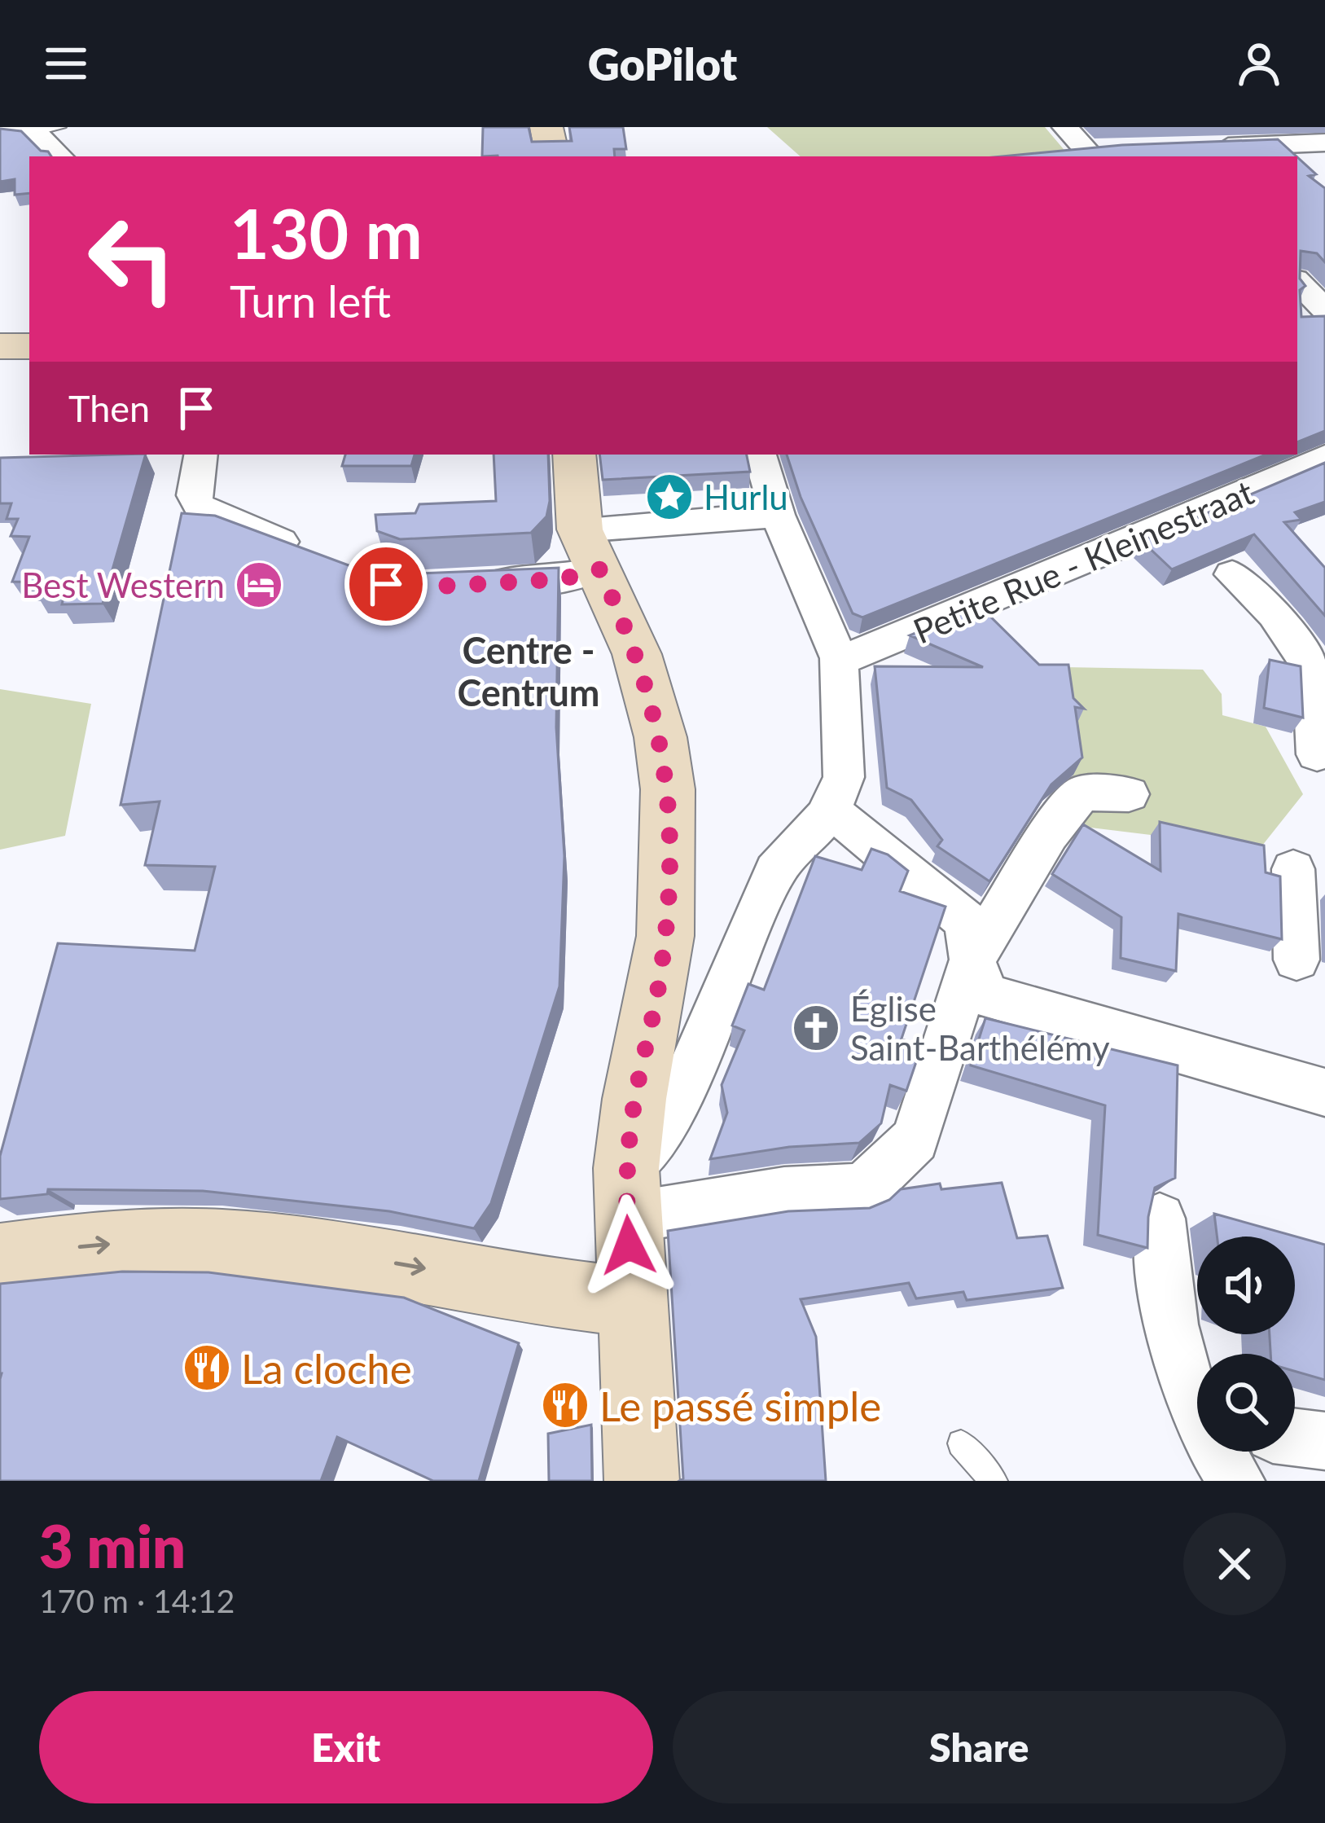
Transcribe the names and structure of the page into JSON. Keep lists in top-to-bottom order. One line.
{"streets":{"street":["Petite Rue - Kleinestraat"]},"districts":["Centre - Centrum"],"places":{"place":["Hurlu"],"hotel":["Best Western"],"church":["Église Saint-Barthélémy"],"restaurant":["La cloche","Le passé simple"]},"page":{"header":"GoPilot","turn":["130 m","Turn left"],"then":"Then","heading":["3 min","170 m · 14:12"],"buttons":["Exit","Share"]}}
